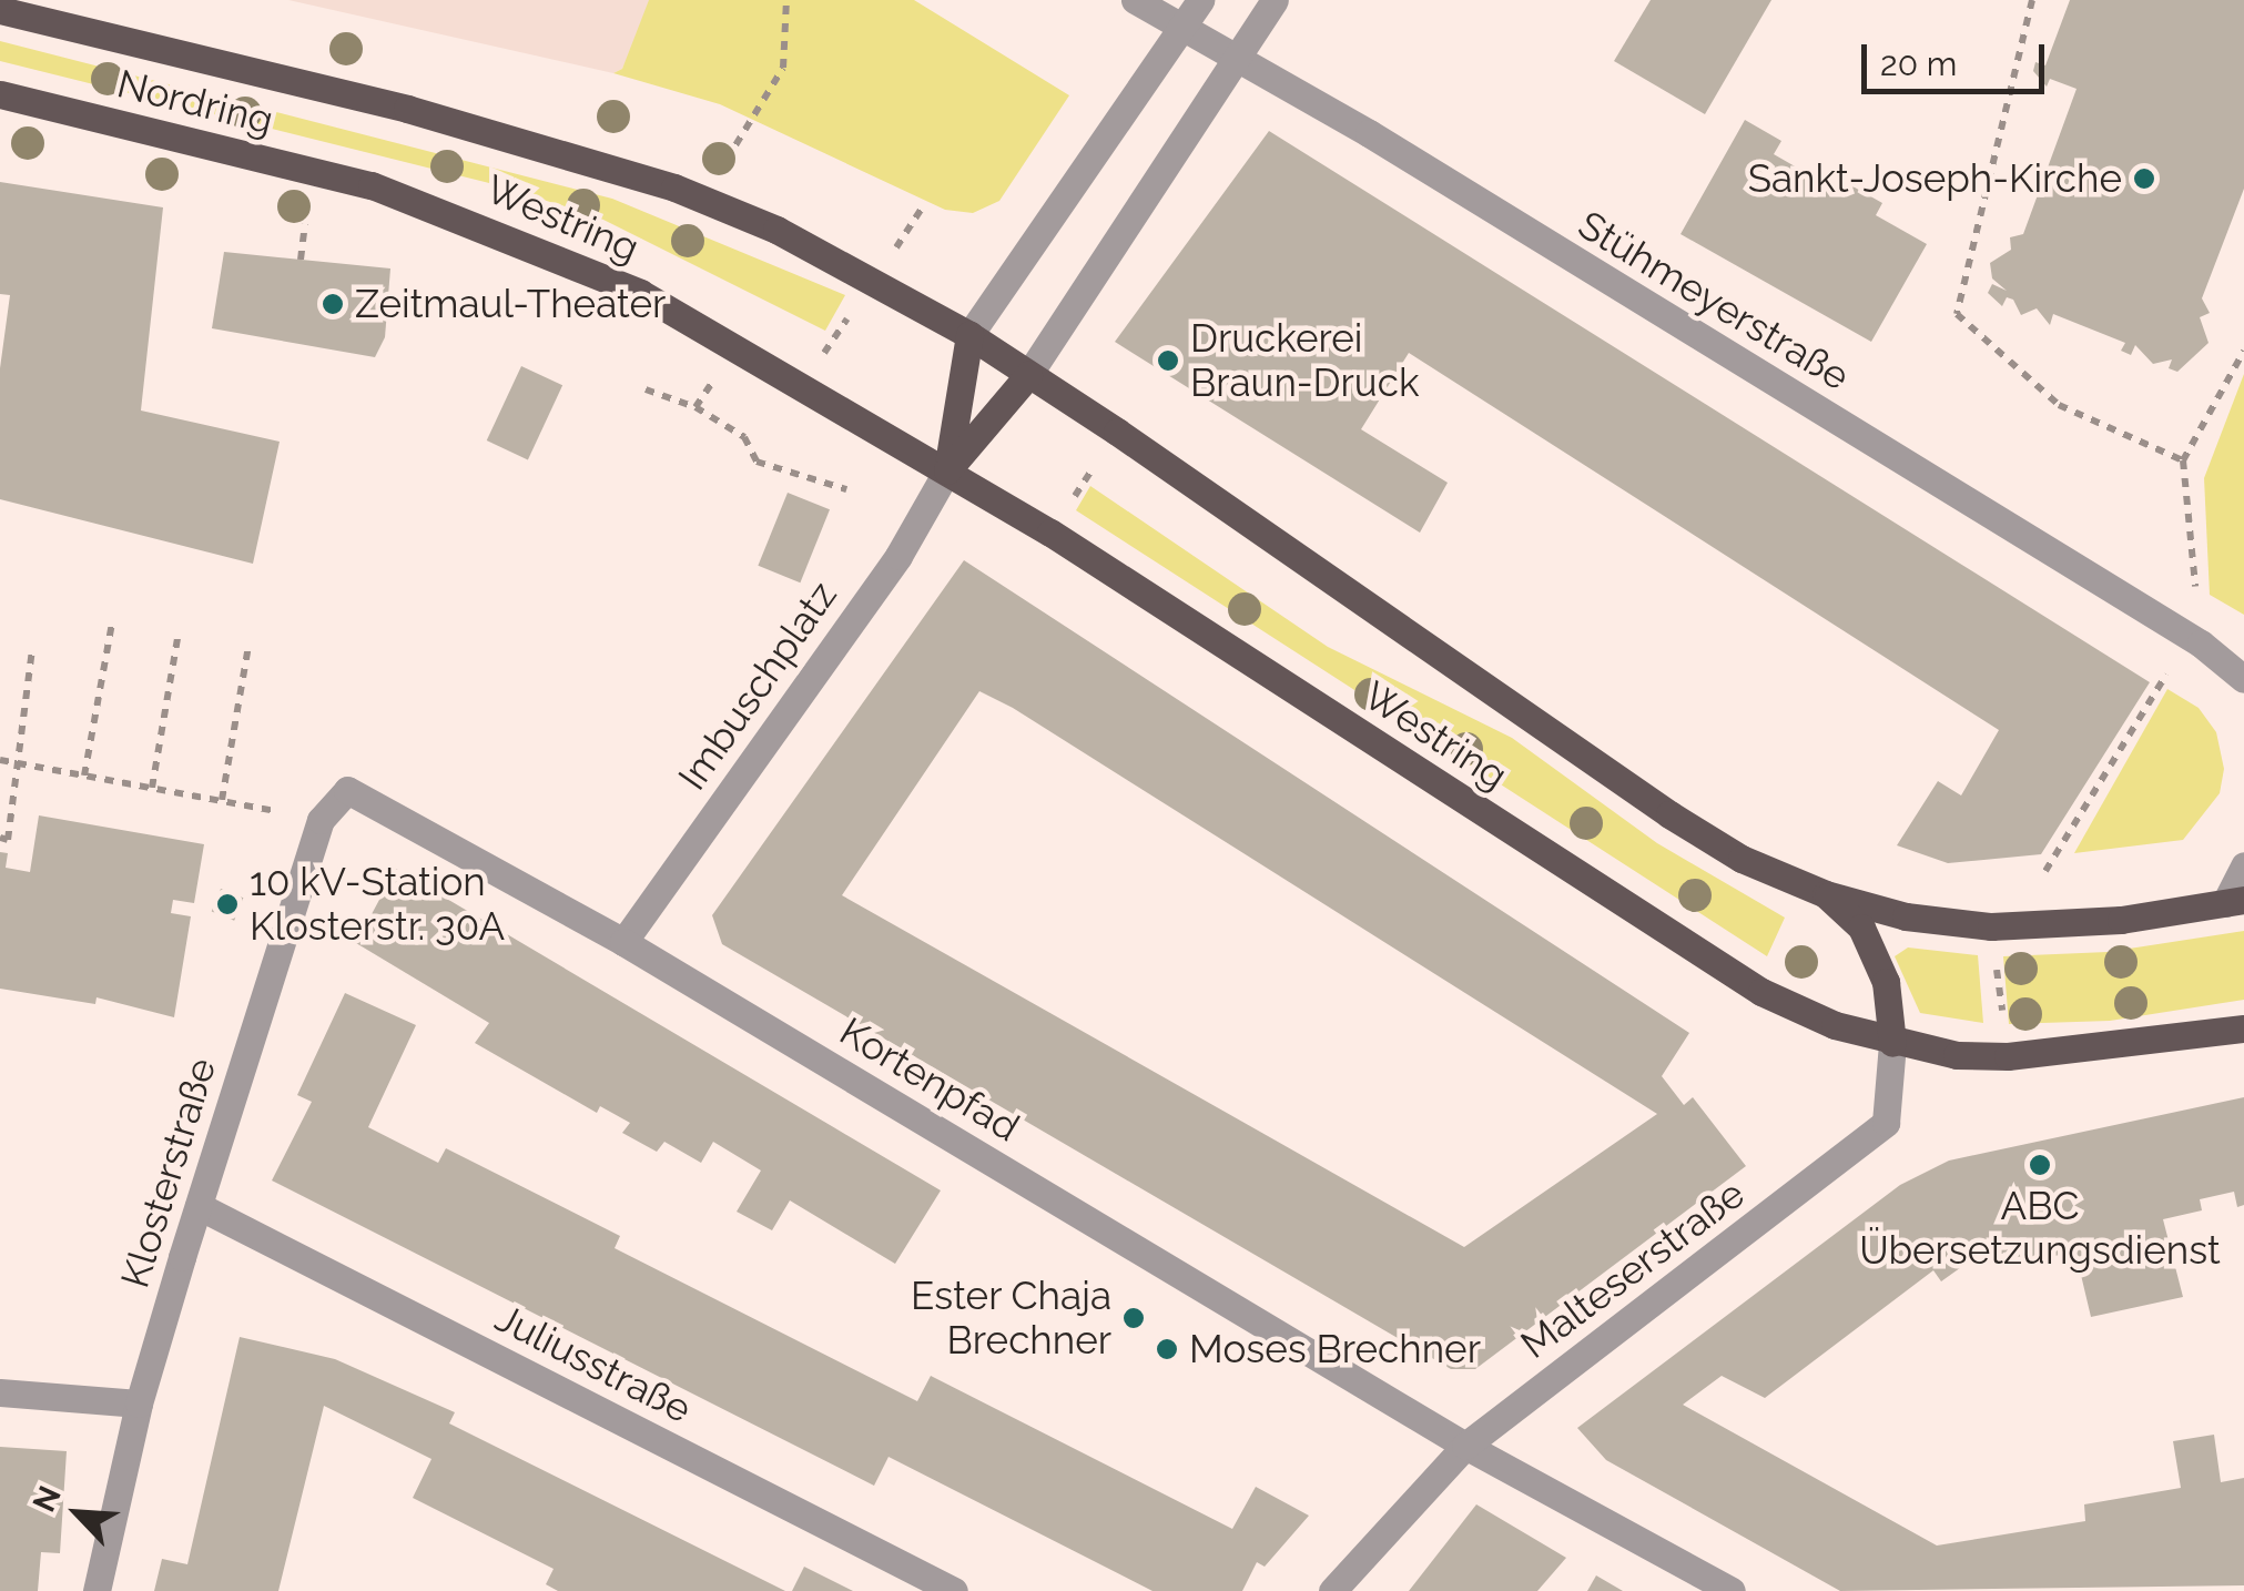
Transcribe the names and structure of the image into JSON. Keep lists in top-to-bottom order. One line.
{"streets":{"main road":["Nordring","Westring"],"street":["Stühmeyerstraße","Imbuschplatz","Kortenpfad","Klosterstraße","Malteserstraße","Juliusstraße"]},"crossings":[["Nordring","Westring"],["Westring","Imbuschplatz"],["Westring","Malteserstraße"],["Imbuschplatz","Kortenpfad"],["Kortenpfad","Klosterstraße"],["Kortenpfad","Malteserstraße"],["Klosterstraße","Juliusstraße"]],"places":["Sankt-Joseph-Kirche","Zeitmaul-Theater","Druckerei Braun-Druck","10 kV-Station Klosterstr. 30A","ABC Übersetzungsdienst","Ester Chaja Brechner","Moses Brechner"],"scale_bar":"20 m","north":"top left"}
